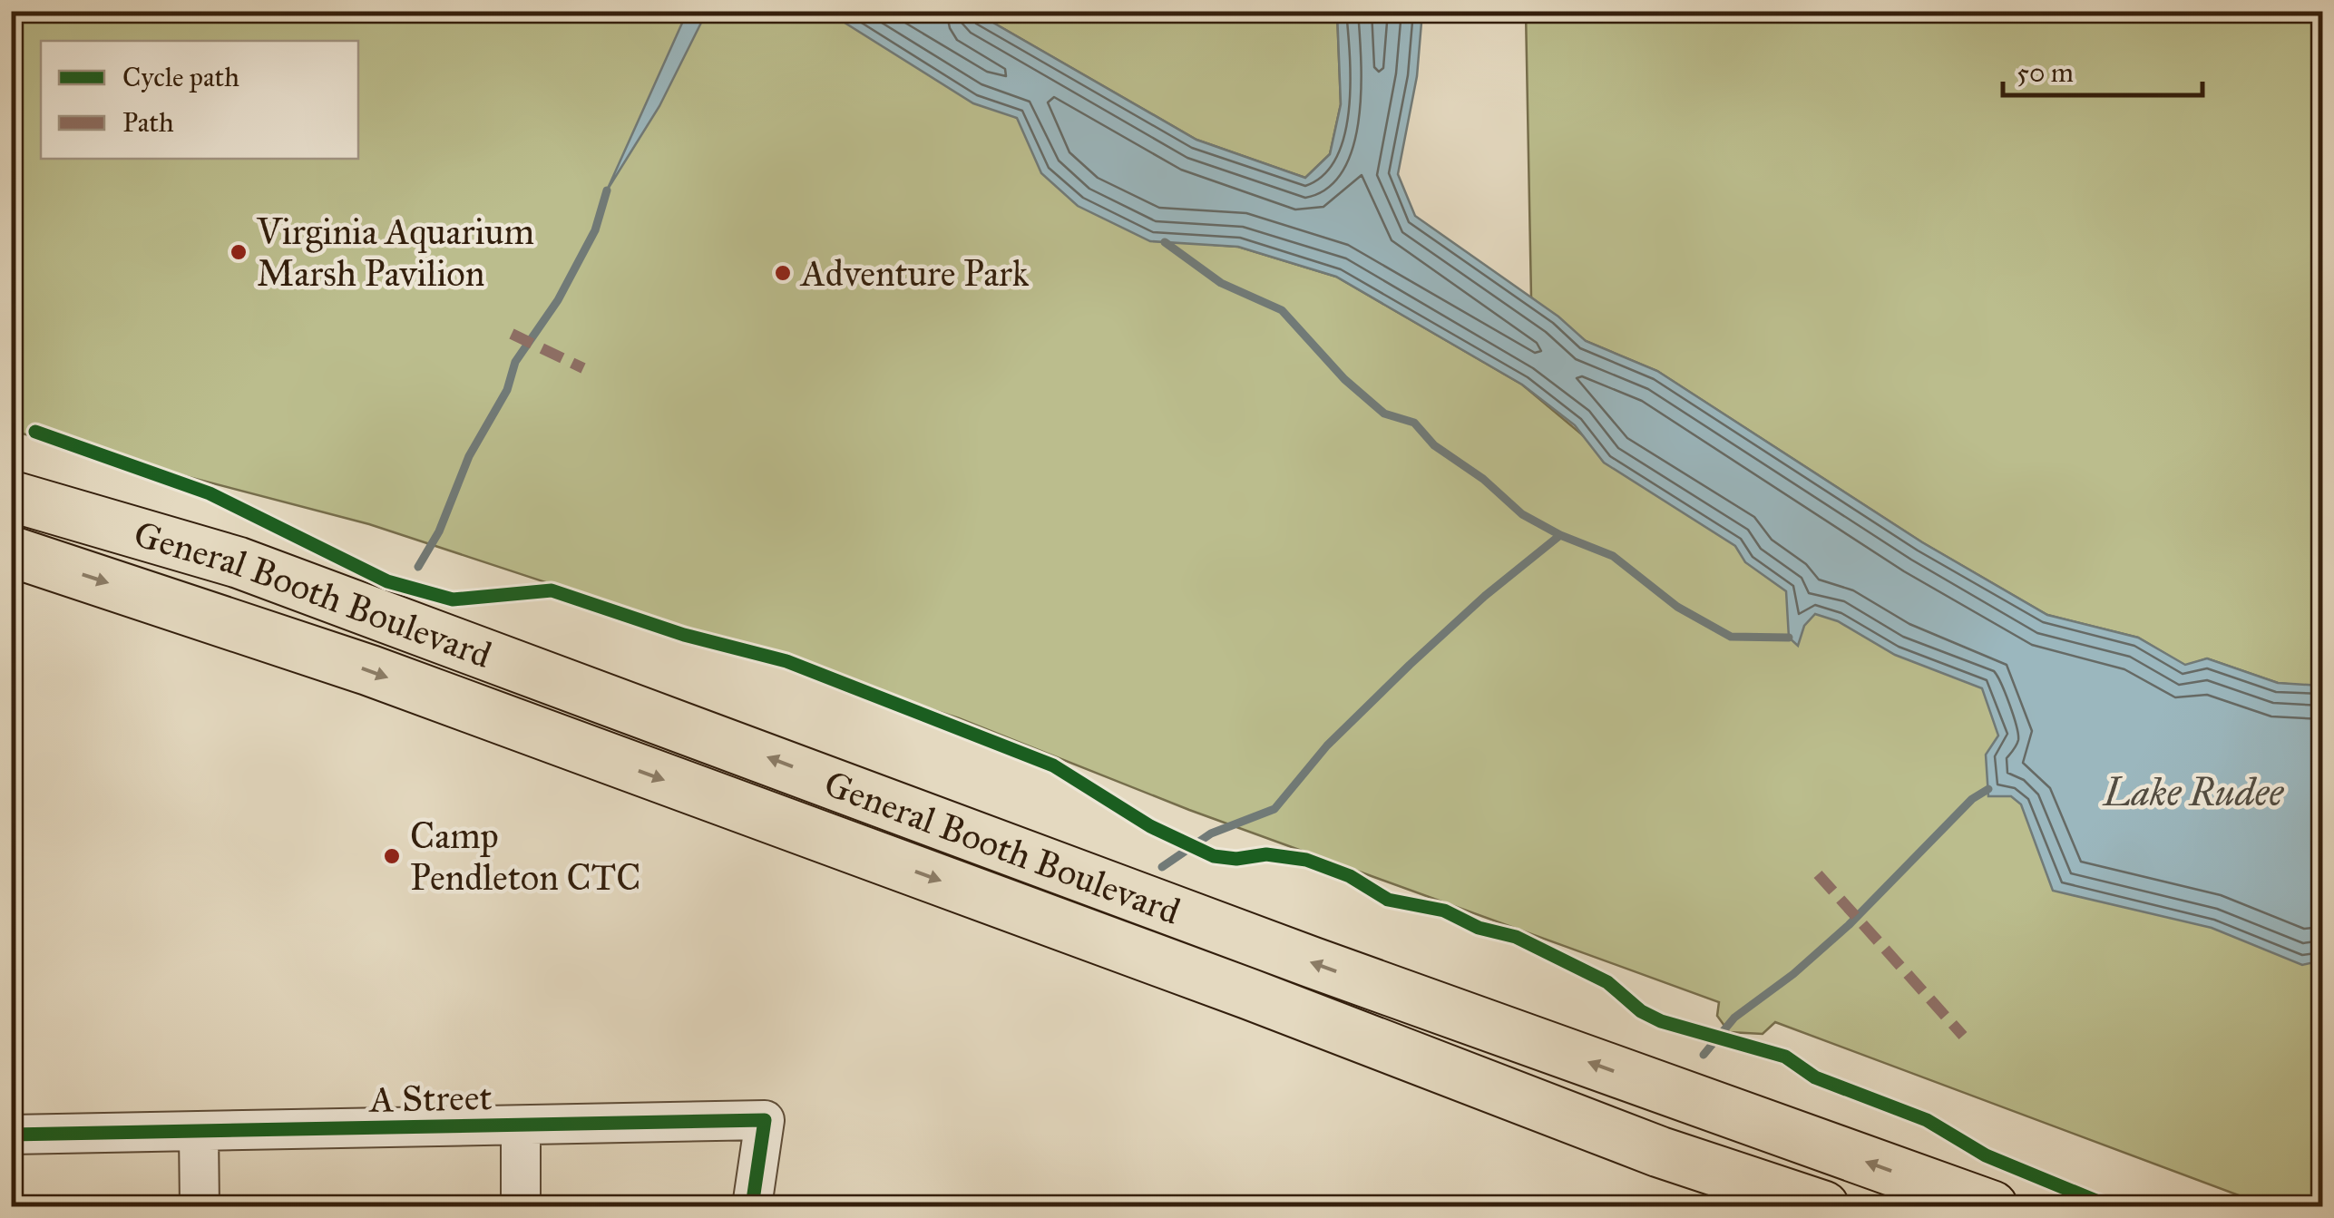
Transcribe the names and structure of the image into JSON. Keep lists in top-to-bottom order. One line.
{"streets":{"highway":["General Booth Boulevard"],"street":["A Street"]},"water":["Lake Rudee"],"places":["Virginia Aquarium Marsh Pavilion","Adventure Park","Camp Pendleton CTC"],"legend":["Cycle path","Path"],"scale_bar":"50 m"}
